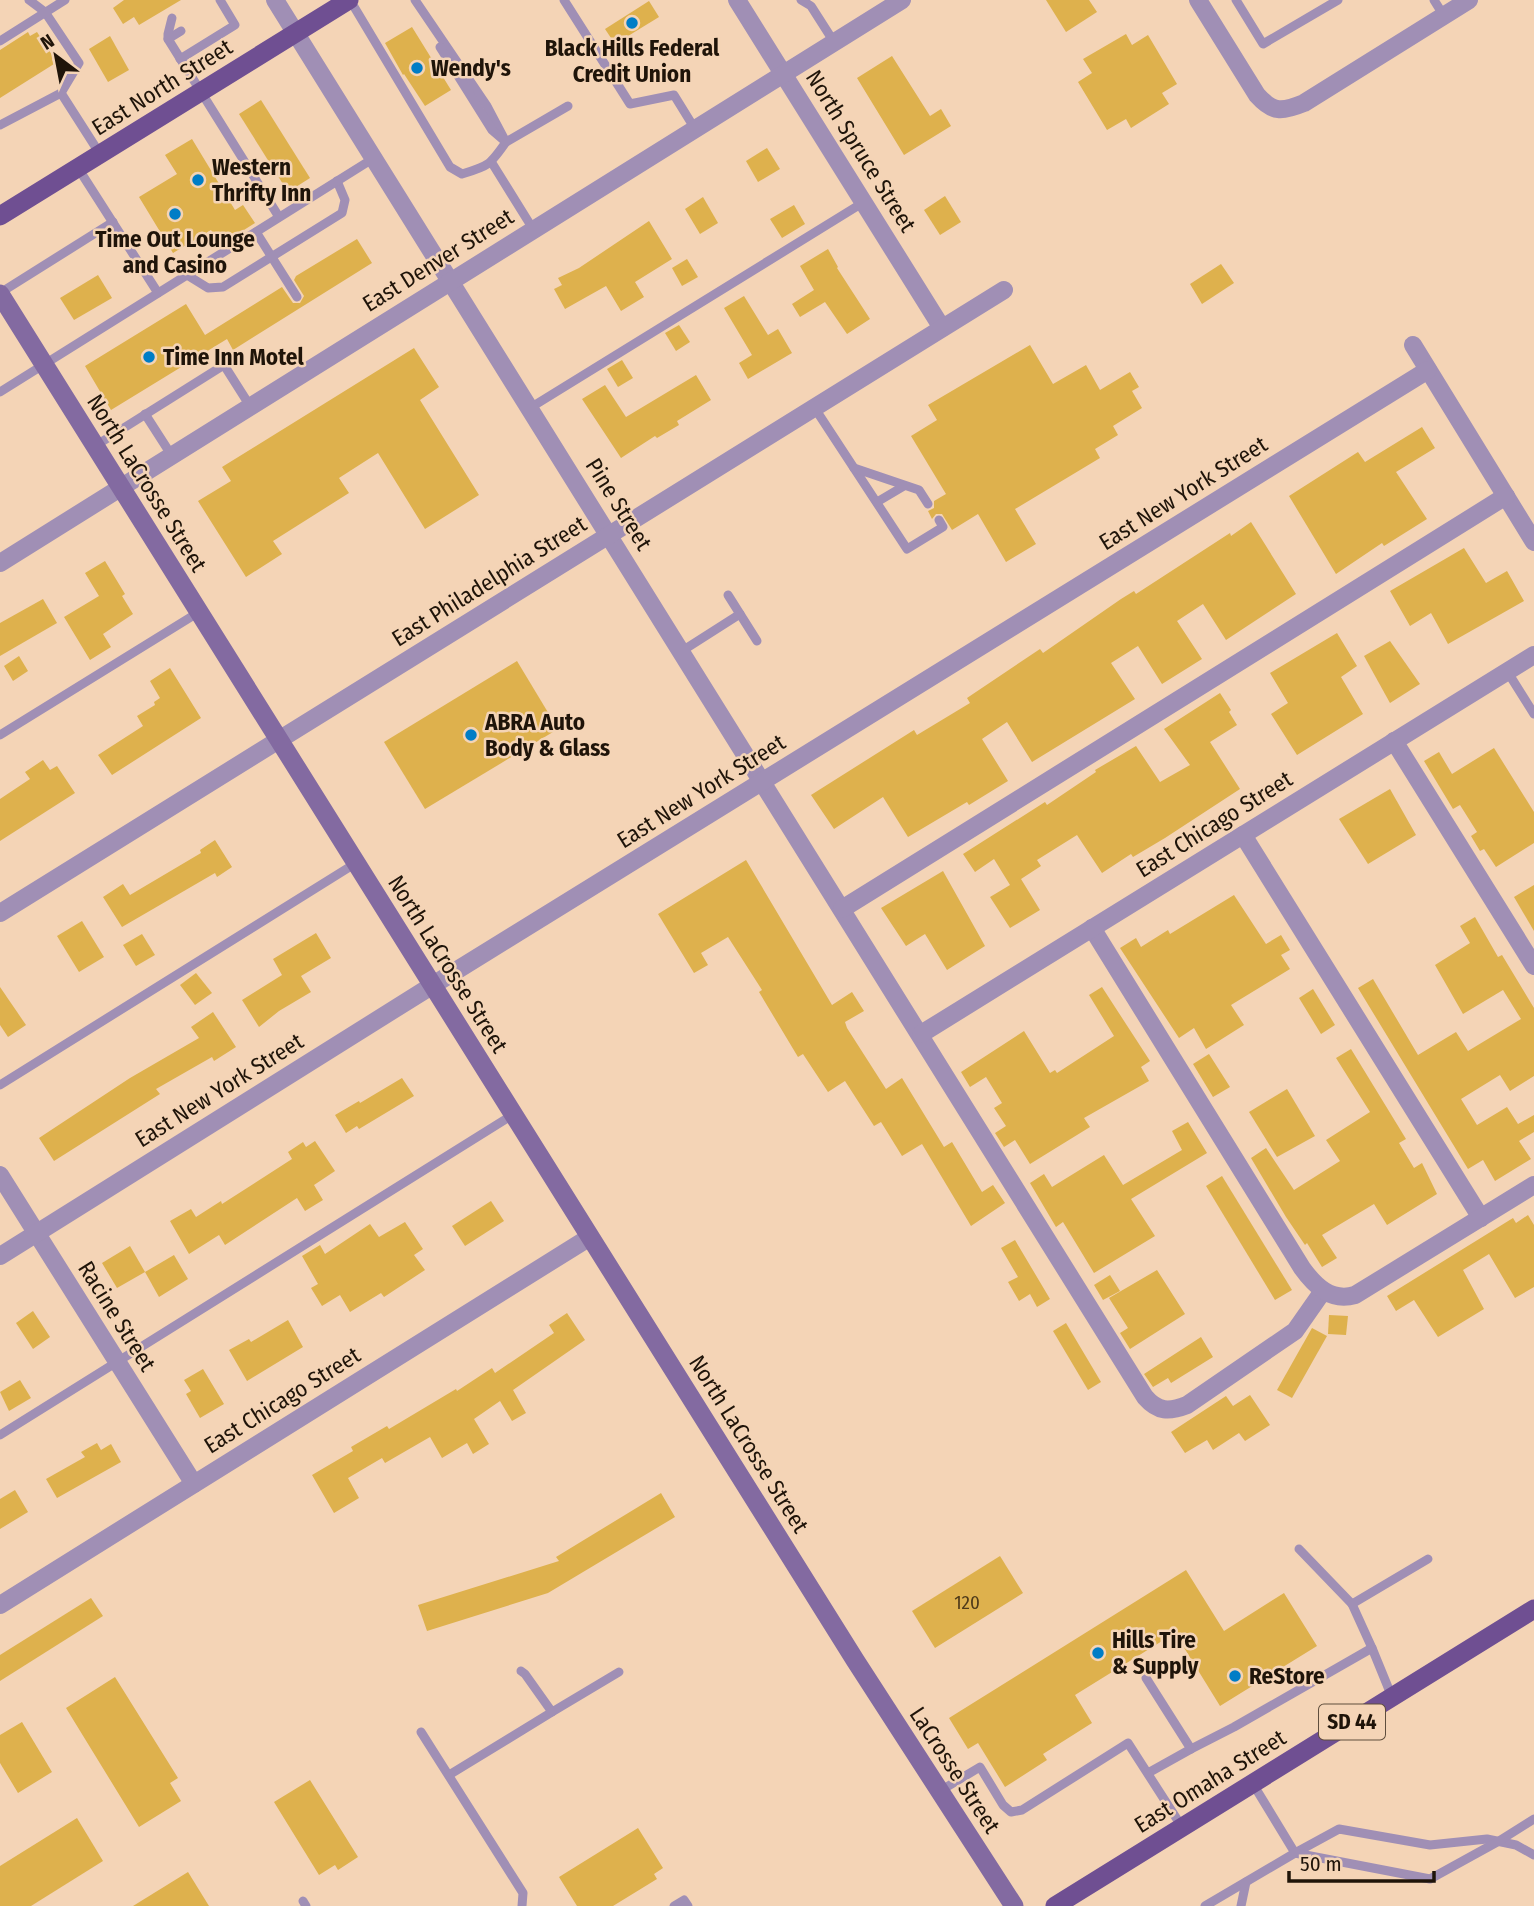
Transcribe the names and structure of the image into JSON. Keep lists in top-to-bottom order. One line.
{"streets":{"main road":["East North Street","North LaCrosse Street","SD 44","LaCrosse Street","East Omaha Street"],"street":["North Spruce Street","East Denver Street","East New York Street","Pine Street","East Philadelphia Street","East Chicago Street","Racine Street"]},"crossings":[["East North Street","Pine Street"],["North Spruce Street","East Denver Street"],["North Spruce Street","East Philadelphia Street"],["East Denver Street","North LaCrosse Street"],["East Denver Street","Pine Street"],["North LaCrosse Street","East New York Street"],["North LaCrosse Street","East Philadelphia Street"],["North LaCrosse Street","East Chicago Street"],["North LaCrosse Street","LaCrosse Street"],["East New York Street","Pine Street"],["East New York Street","Racine Street"],["Pine Street","East Philadelphia Street"],["Pine Street","East Chicago Street"],["East Chicago Street","Racine Street"]],"places":["Black Hills Federal Credit Union","Wendy's","Western Thrifty Inn","Time Out Lounge and Casino","Time Inn Motel","ABRA Auto Body & Glass","Hills Tire & Supply","ReStore"],"house_numbers":["120"],"scale_bar":"50 m","north":"top left"}
